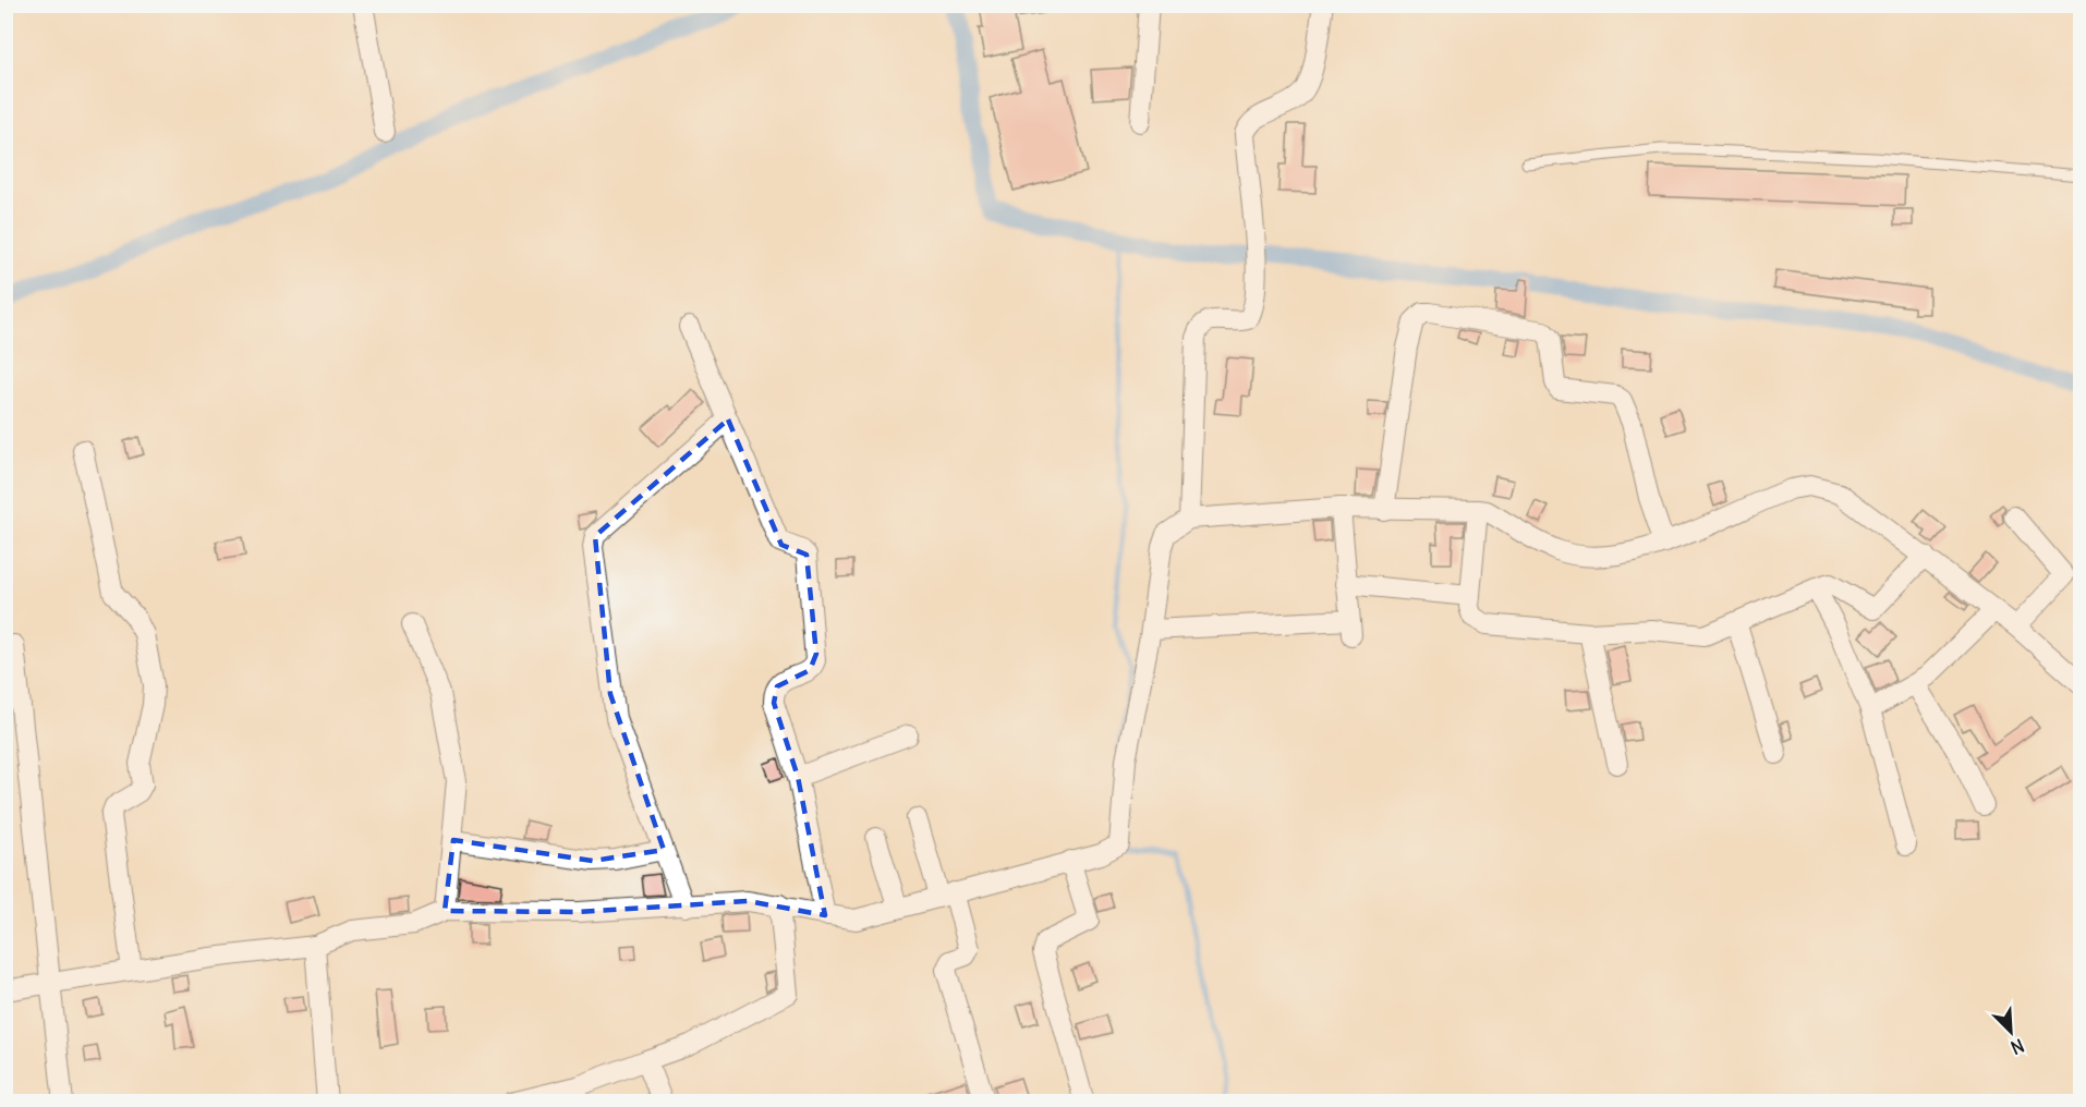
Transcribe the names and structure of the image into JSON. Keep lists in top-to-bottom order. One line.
{"north":"bottom right"}
